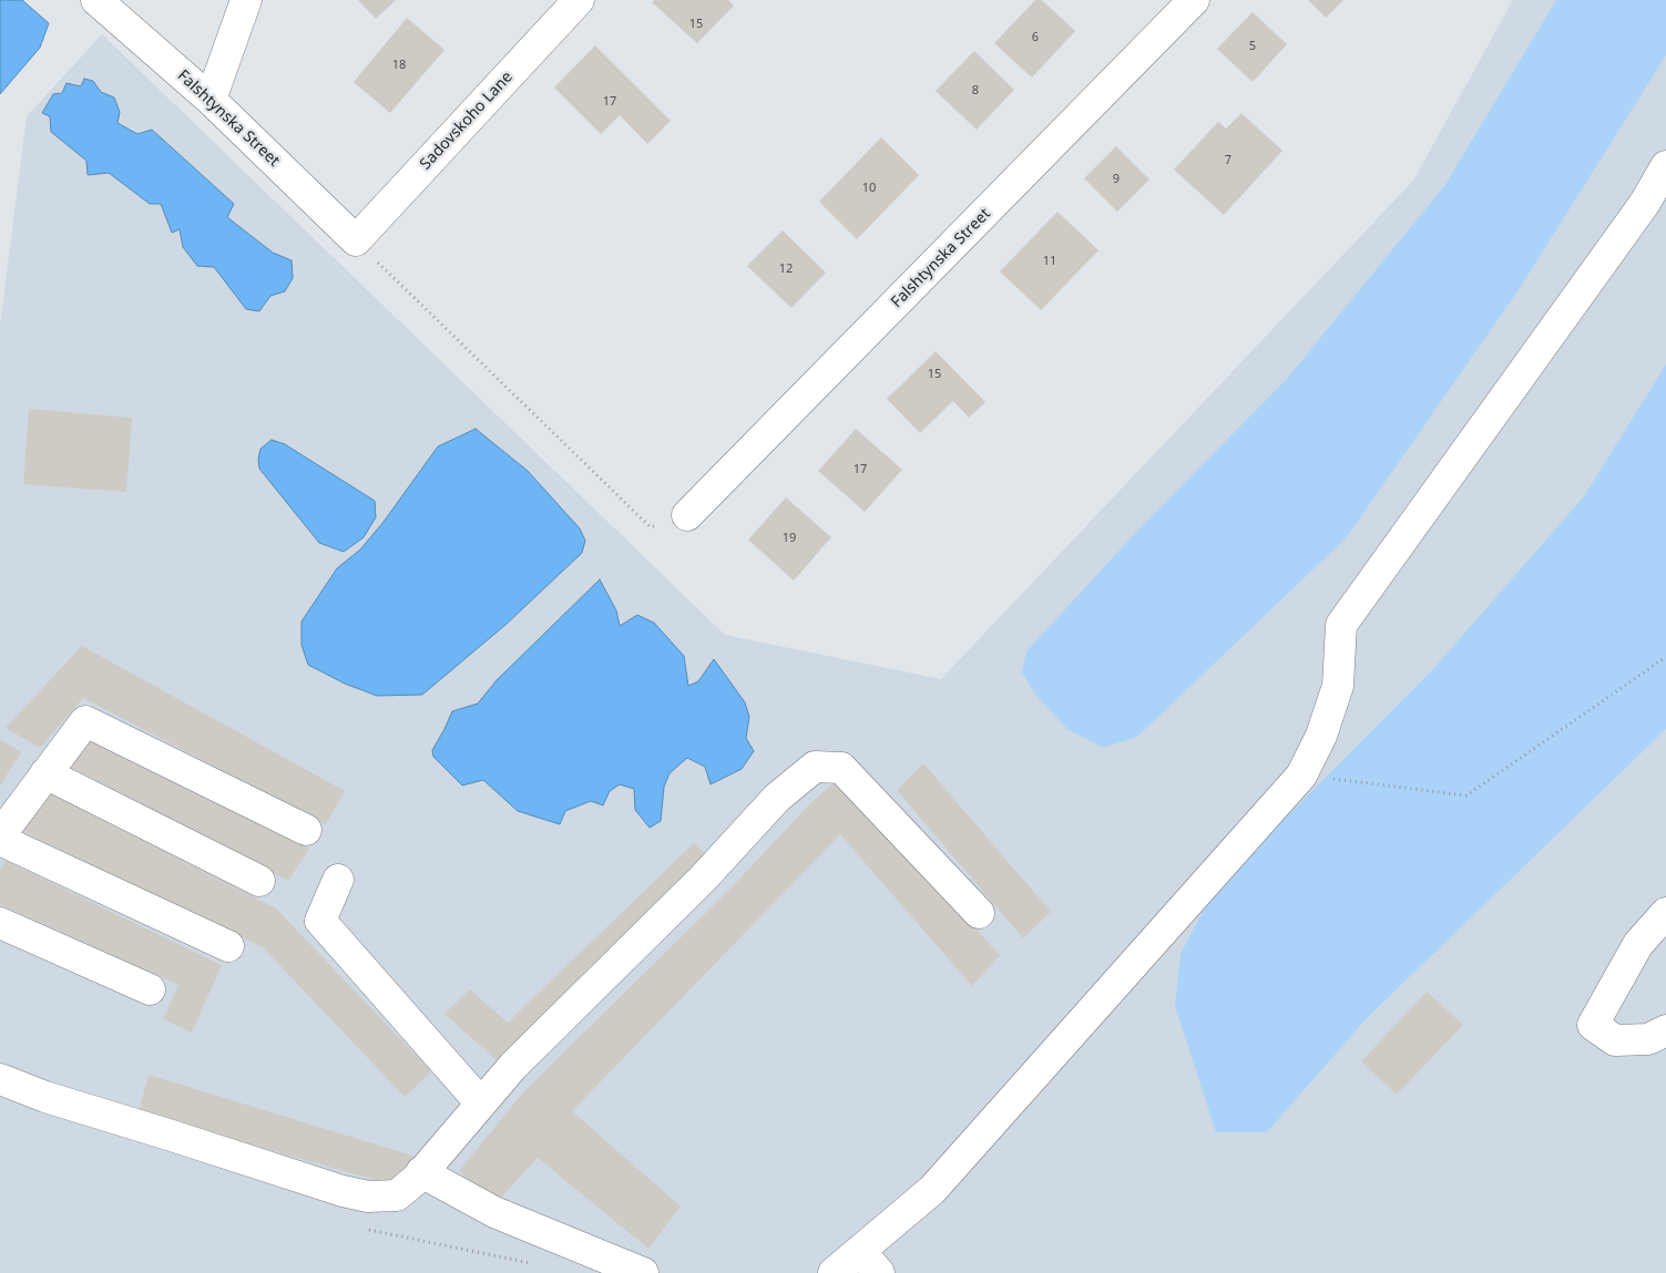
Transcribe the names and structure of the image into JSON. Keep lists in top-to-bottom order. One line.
{"streets":{"street":["Falshtynska Street","Sadovskoho Lane"]},"crossings":[["Falshtynska Street","Sadovskoho Lane"]],"house_numbers":["15","6","5","18","8","17","7","9","10","11","12","15","17","19"]}
